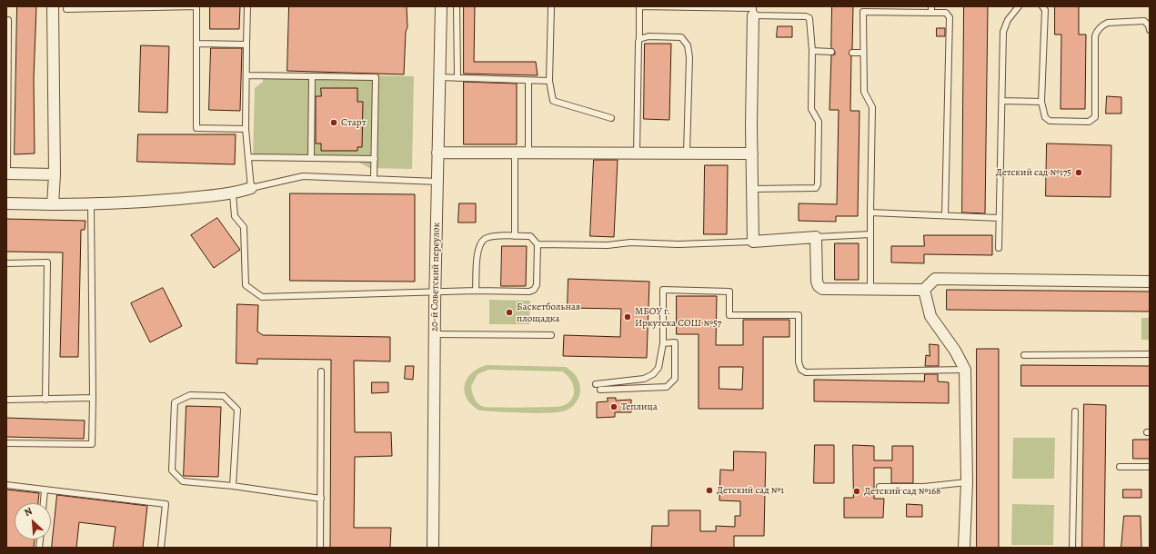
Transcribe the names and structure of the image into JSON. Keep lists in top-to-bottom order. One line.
{"streets":{"street":["20-й Советский переулок"]},"places":["Старт","Детский сад №175","Баскетбольная площадка","МБОУ г. Иркутска СОШ №57","Теплица","Детский сад №1","Детский сад №168"],"north":"top left"}
